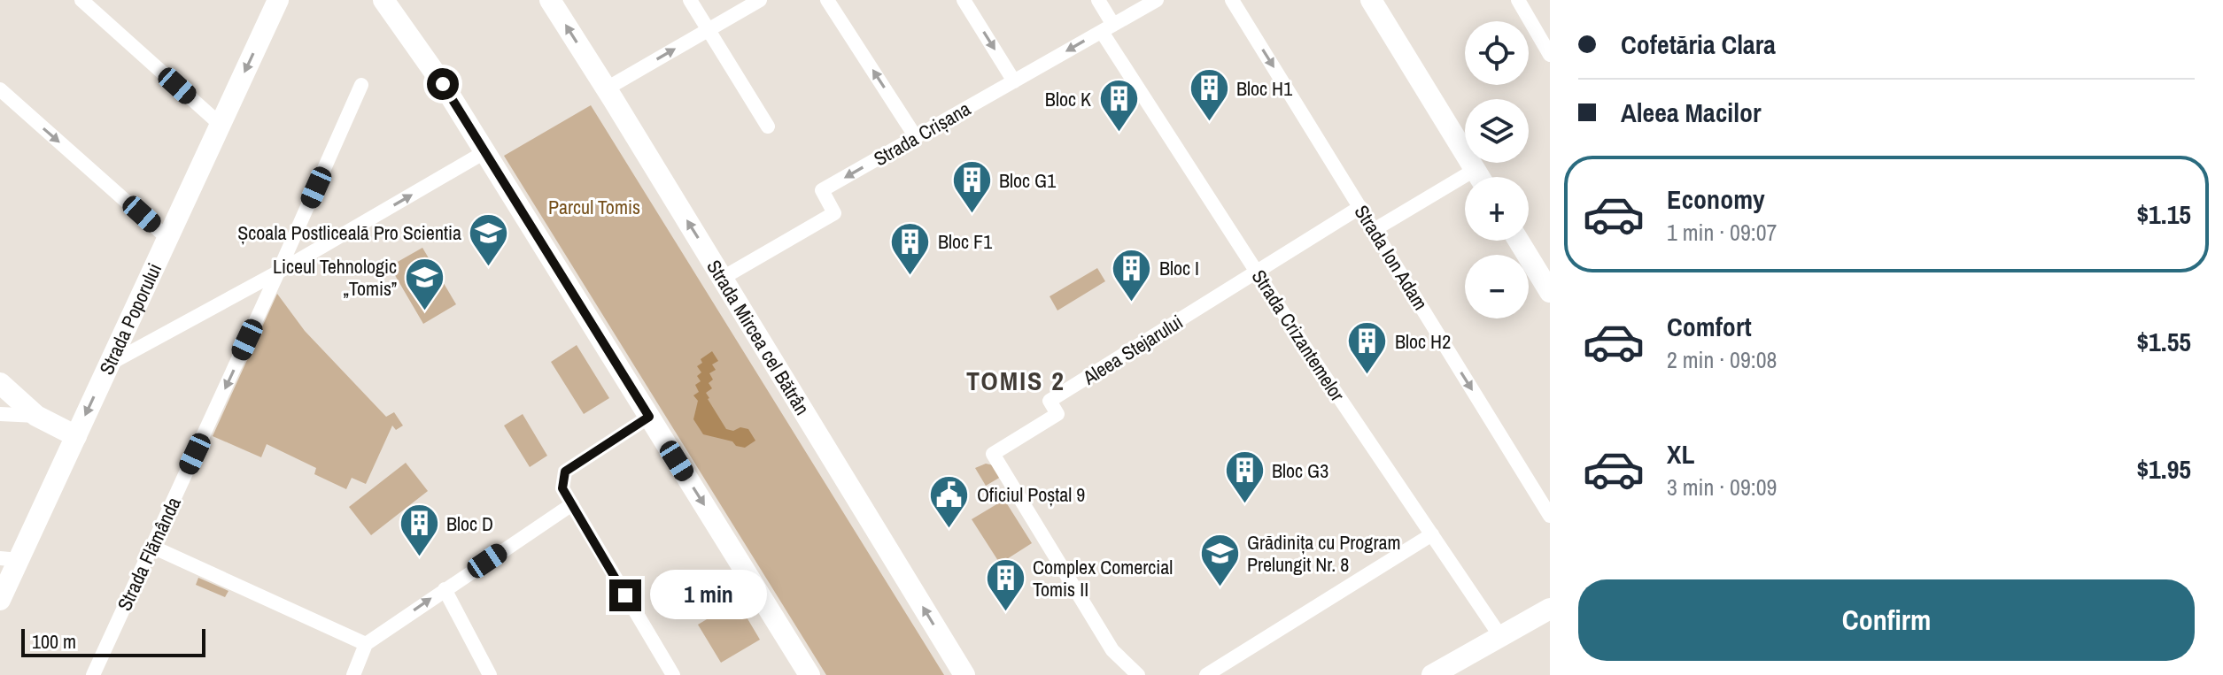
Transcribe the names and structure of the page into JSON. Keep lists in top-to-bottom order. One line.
{"streets":{"main road":["Strada Poporului","Strada Mircea cel Bătrân"],"street":["Strada Crișana","Strada Ion Adam","Strada Crizantemelor","Aleea Stejarului","Strada Flămânda"]},"crossings":[["Strada Crișana","Strada Crizantemelor"],["Strada Crișana","Strada Mircea cel Bătrân"],["Strada Crizantemelor","Aleea Stejarului"]],"one_way":["Strada Crișana","Strada Ion Adam","Strada Flămânda"],"districts":["TOMIS 2"],"parks":["Parcul Tomis"],"places":{"building":["Bloc H1","Bloc K","Bloc G1","Bloc F1","Bloc I","Bloc H2","Bloc G3","Bloc D","Complex Comercial Tomis II"],"school or university":["Școala Postliceală Pro Scientia","Liceul Tehnologic „Tomis”","Grădinița cu Program Prelungit Nr. 8"],"public building":["Oficiul Poștal 9"]},"scale_bar":"100 m","page":{"banner":["Cofetăria Clara","Aleea Macilor"],"map_buttons":["+","−"],"list":[{"name":"Economy","note":"1 min · 09:07","value":"$1.15"},{"name":"Comfort","note":"2 min · 09:08","value":"$1.55"},{"name":"XL","note":"3 min · 09:09","value":"$1.95"}],"buttons":"Confirm","bubble":"1 min","scale":"100 m"}}
